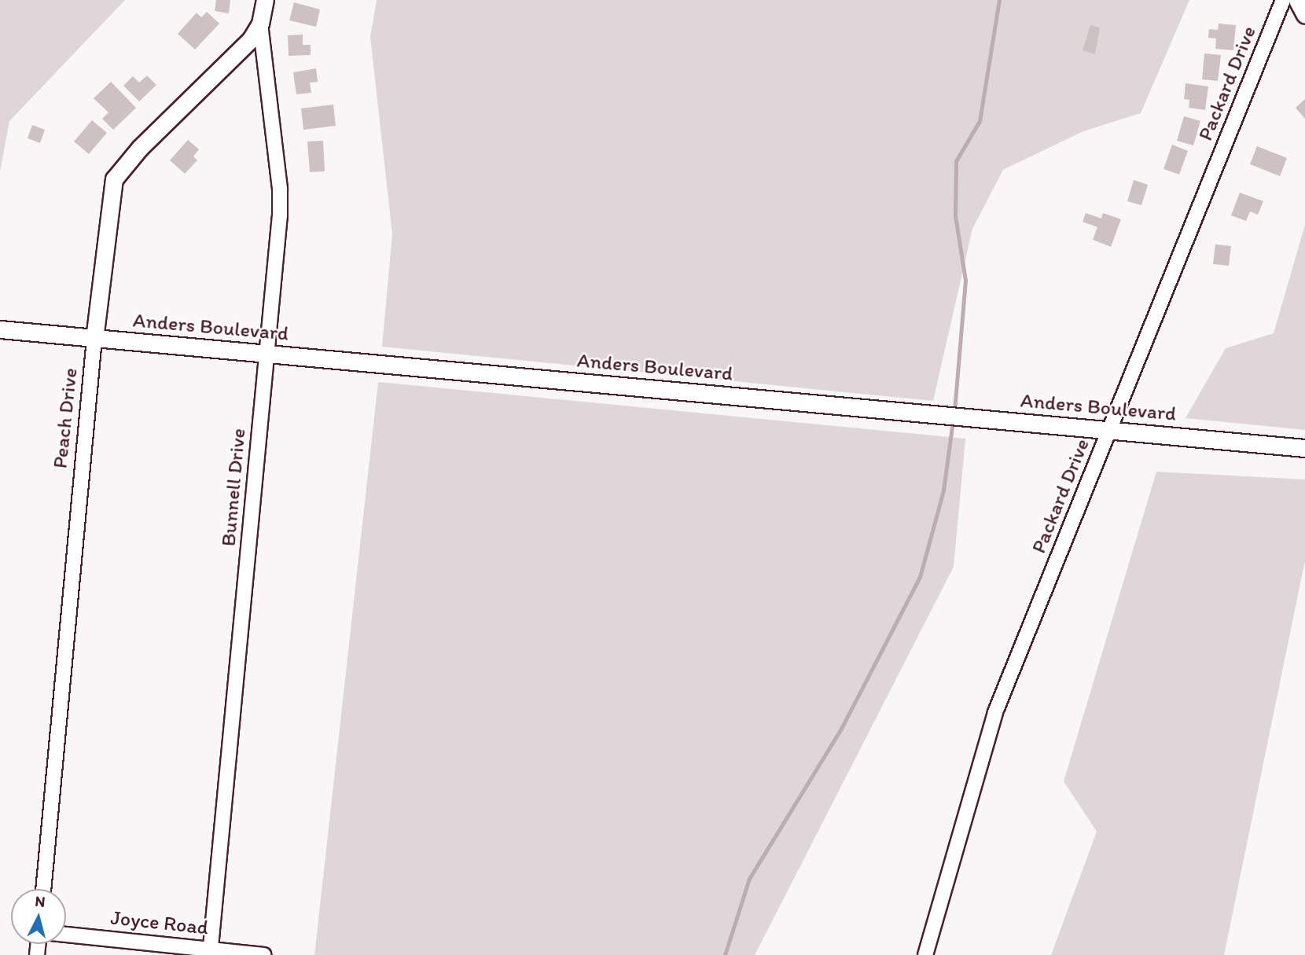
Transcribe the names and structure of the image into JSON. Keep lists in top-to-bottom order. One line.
{"streets":{"street":["Packard Drive","Anders Boulevard","Peach Drive","Bunnell Drive","Joyce Road"]},"crossings":[["Packard Drive","Anders Boulevard"],["Anders Boulevard","Peach Drive"],["Anders Boulevard","Bunnell Drive"],["Peach Drive","Bunnell Drive"],["Bunnell Drive","Joyce Road"]],"north":"top"}
